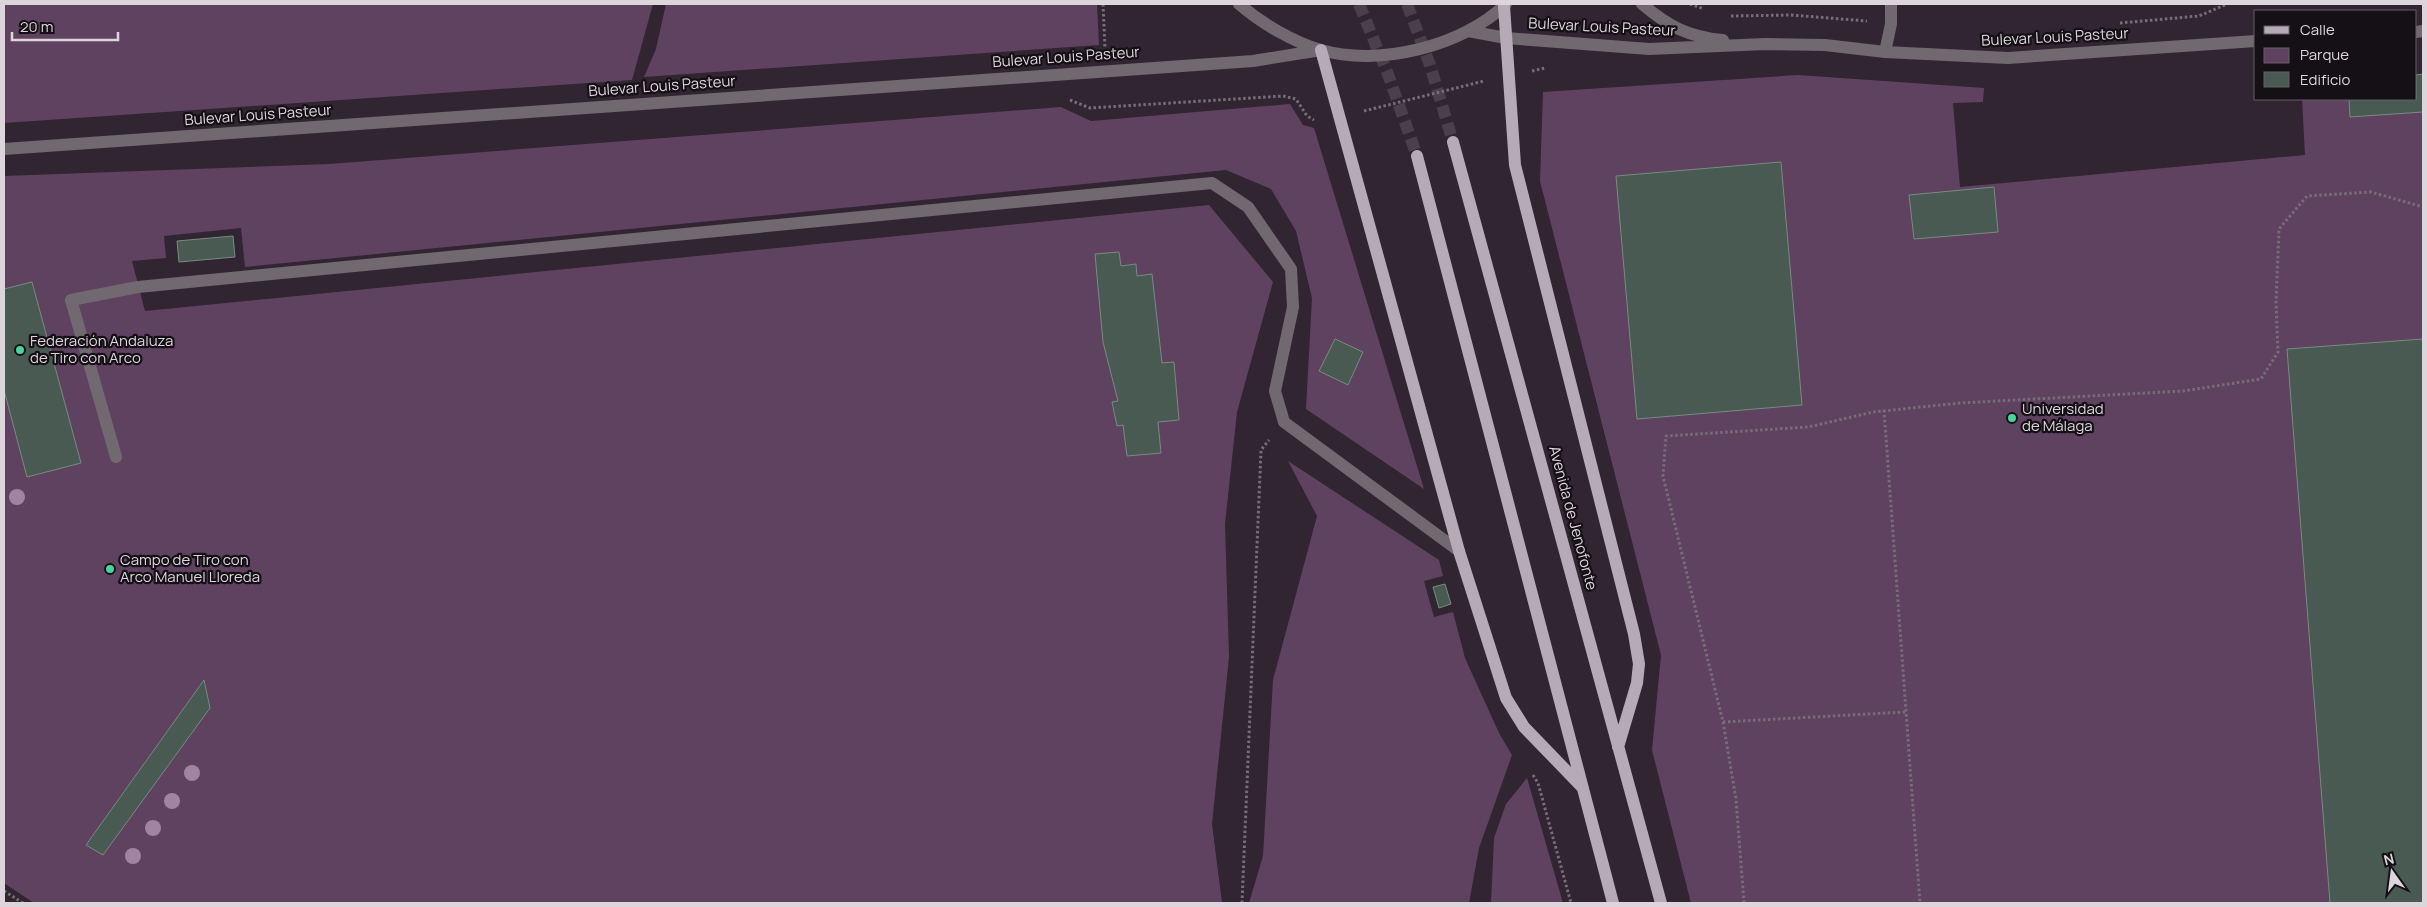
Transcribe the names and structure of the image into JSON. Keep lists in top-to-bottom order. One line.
{"streets":{"main road":["Avenida de Jenofonte"],"street":["Bulevar Louis Pasteur"]},"places":["Federación Andaluza de Tiro con Arco","Universidad de Málaga","Campo de Tiro con Arco Manuel Lloreda"],"legend":["Calle","Parque","Edificio"],"scale_bar":"20 m","north":"top"}
